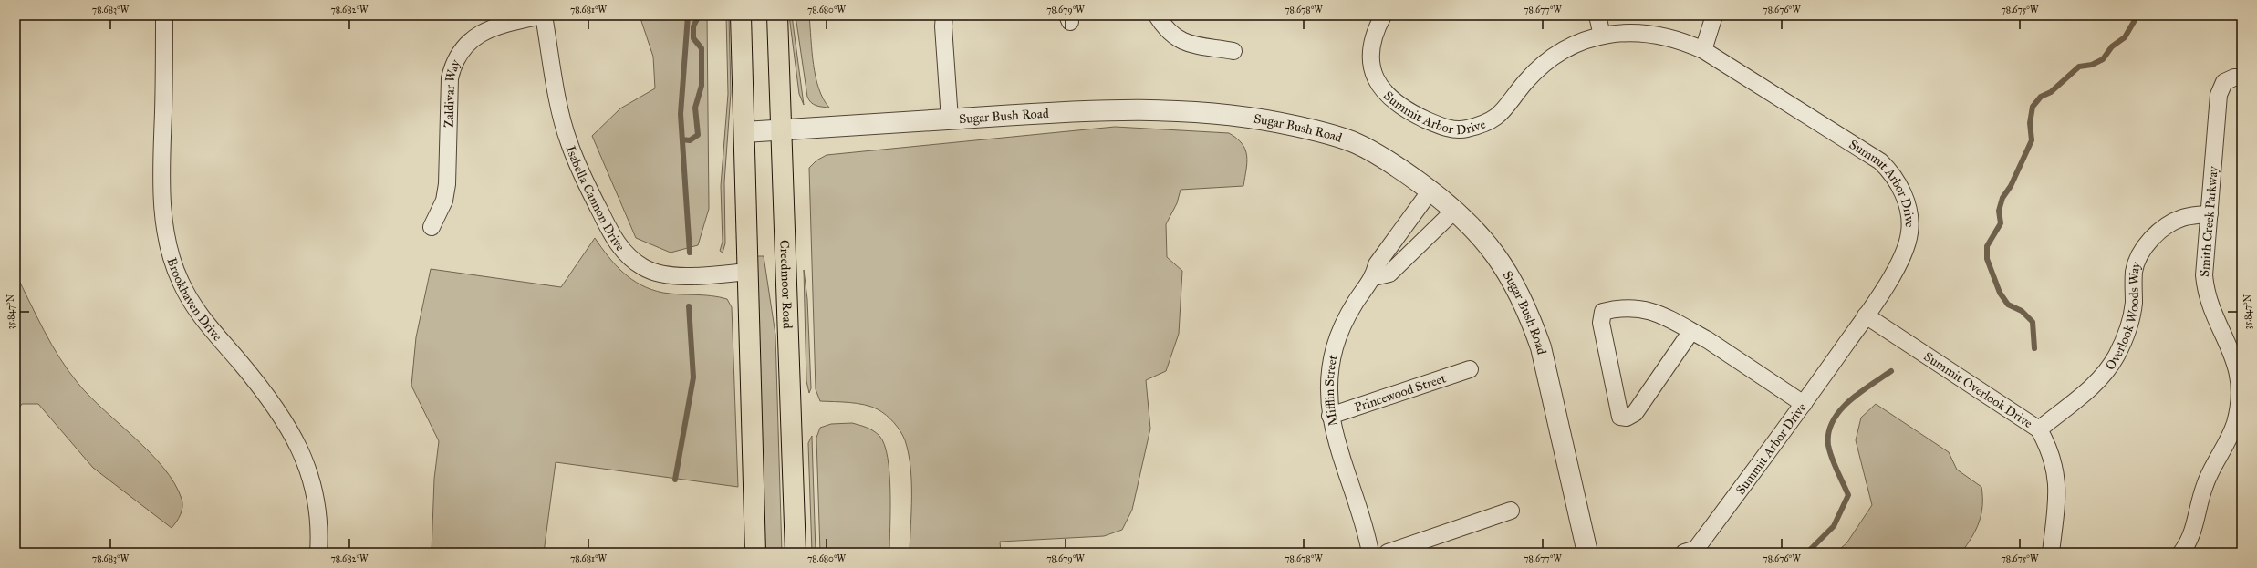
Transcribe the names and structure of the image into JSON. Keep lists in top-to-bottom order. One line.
{"streets":{"main road":["Creedmoor Road"],"street":["Zaldivar Way","Summit Arbor Drive","Sugar Bush Road","Isabella Cannon Drive","Smith Creek Parkway","Brookhaven Drive","Overlook Woods Way","Summit Overlook Drive","Mifflin Street","Princewood Street"]},"crossings":[["Zaldivar Way","Isabella Cannon Drive"],["Summit Arbor Drive","Summit Overlook Drive"],["Sugar Bush Road","Creedmoor Road"],["Sugar Bush Road","Mifflin Street"],["Smith Creek Parkway","Overlook Woods Way"],["Overlook Woods Way","Summit Overlook Drive"],["Mifflin Street","Princewood Street"]],"coordinates":["78.683°W","78.682°W","78.681°W","78.680°W","78.679°W","78.678°W","78.677°W","78.676°W","78.675°W","35.847°N"]}
